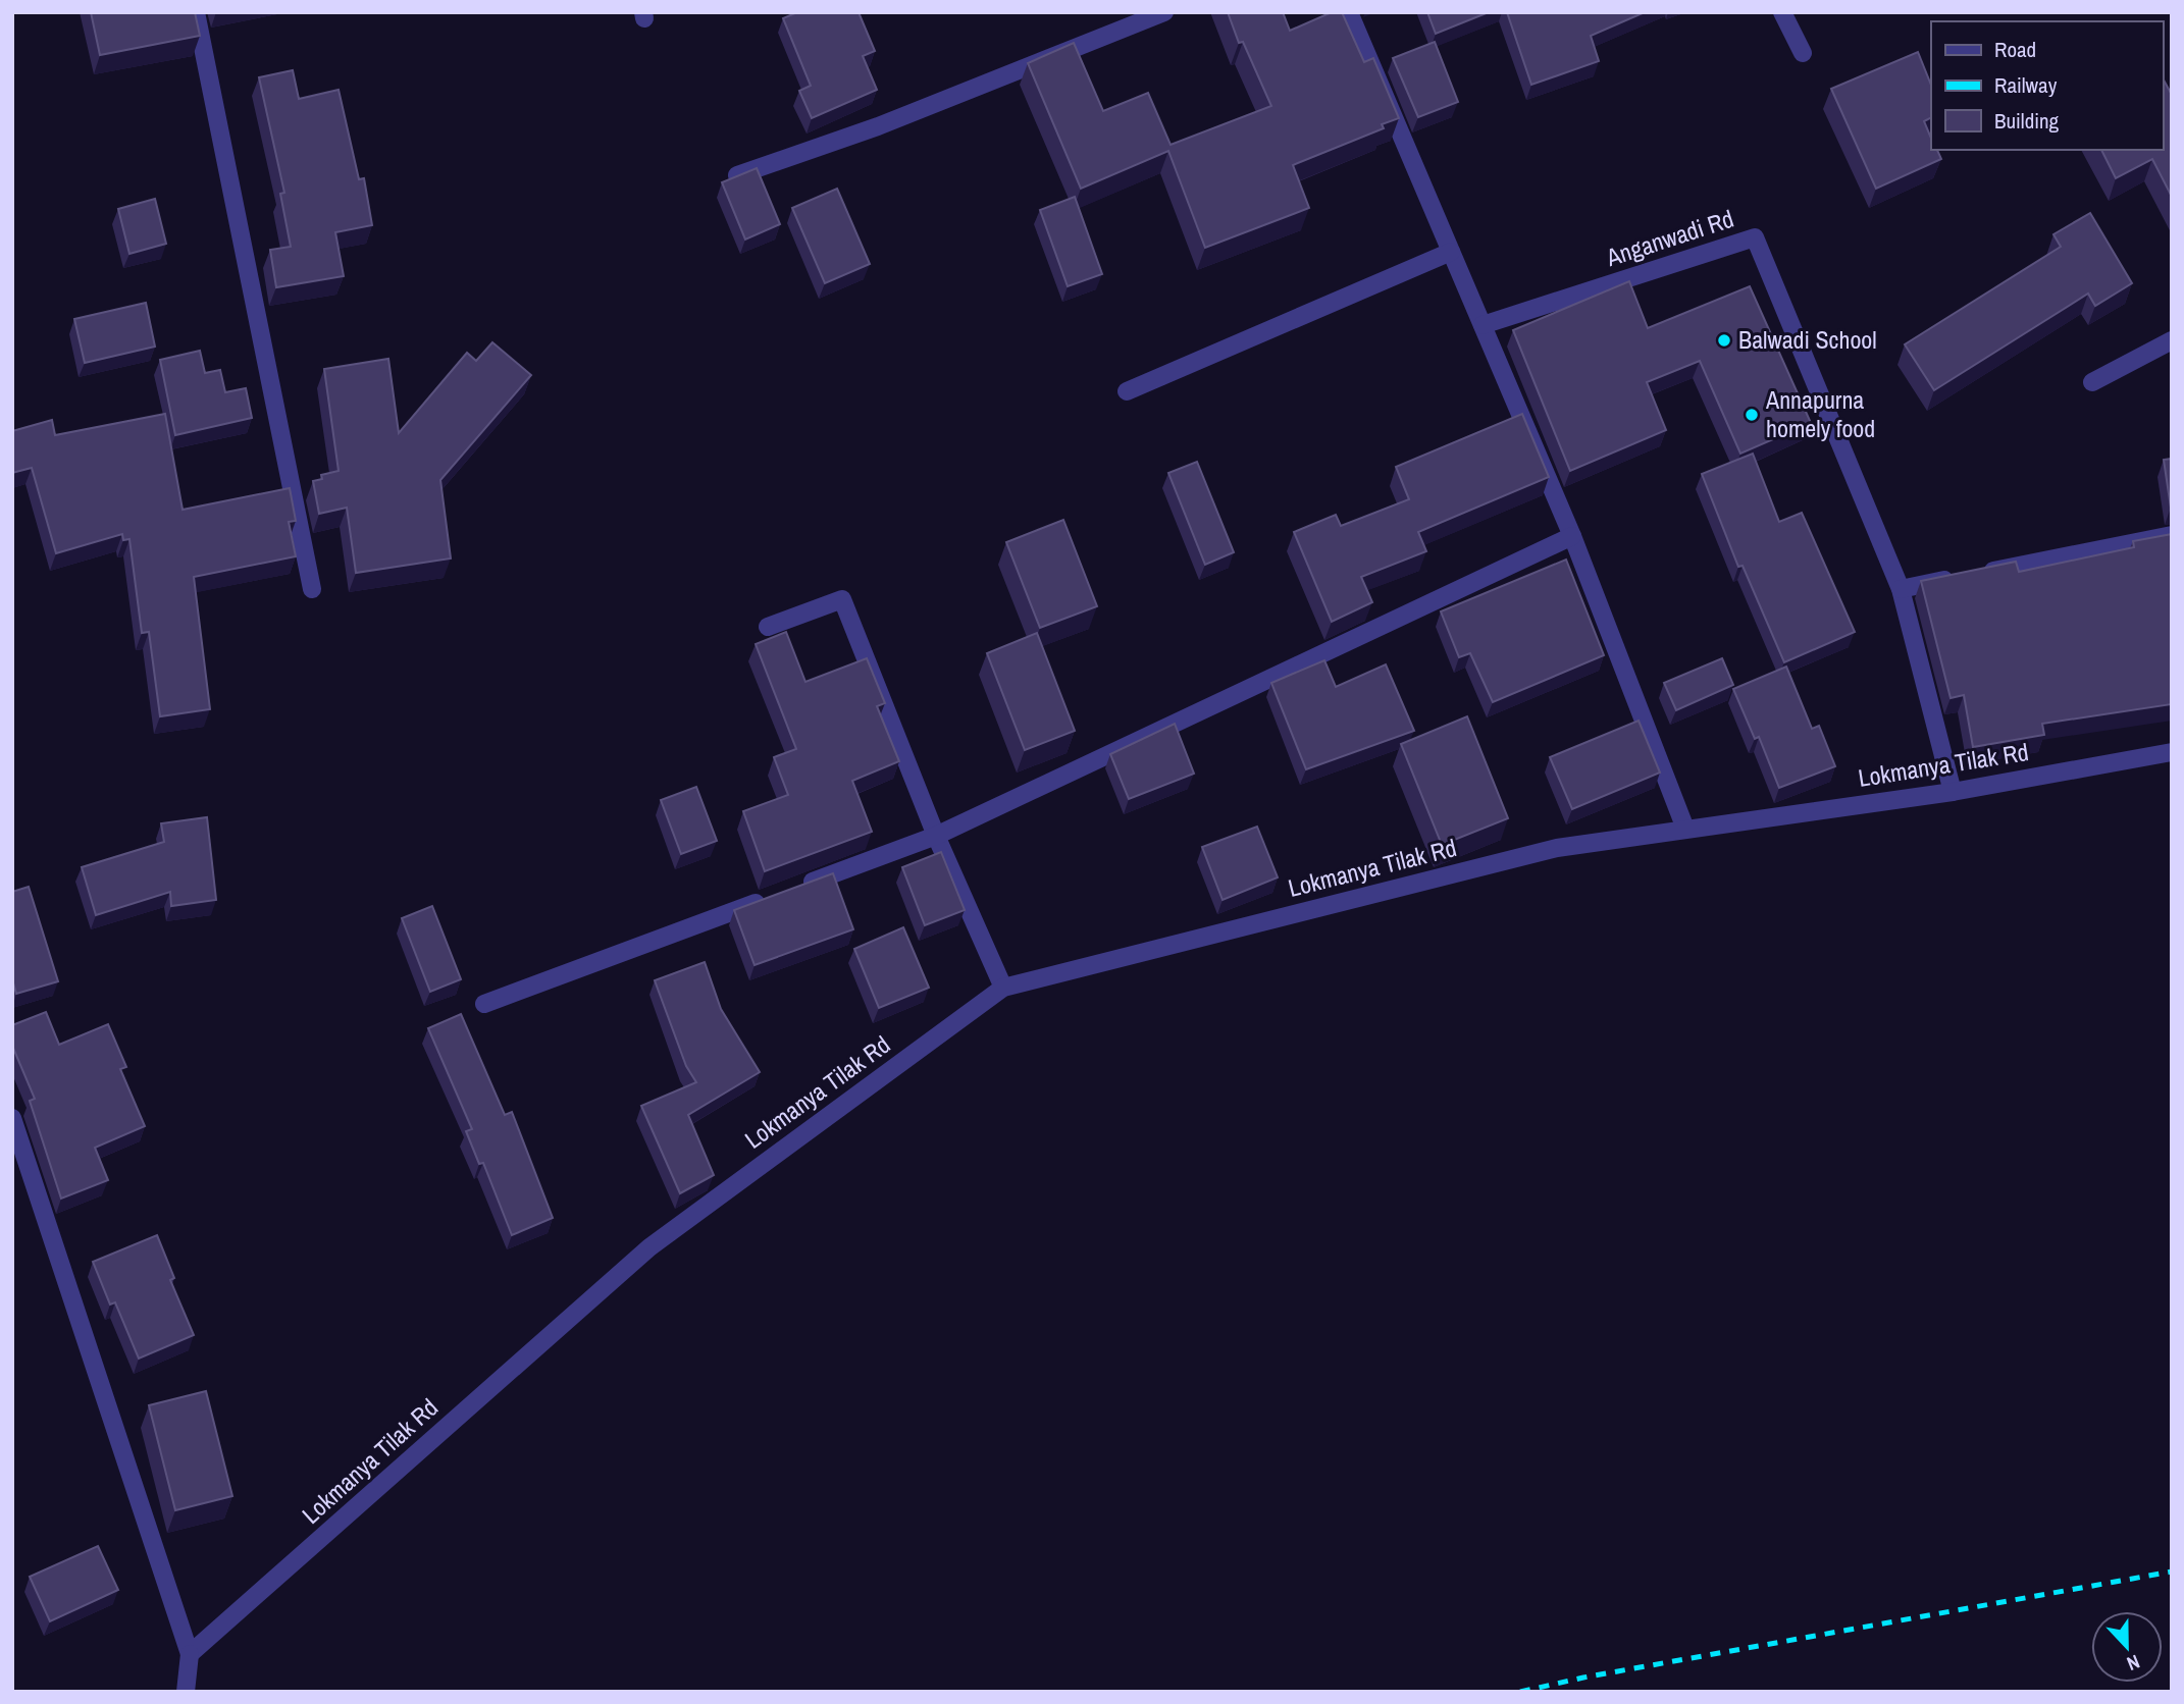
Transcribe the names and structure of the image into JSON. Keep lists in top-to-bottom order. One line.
{"streets":{"street":["Anganwadi Rd","Lokmanya Tilak Rd"]},"crossings":[["Anganwadi Rd","Lokmanya Tilak Rd"]],"places":["Balwadi School","Annapurna homely food"],"legend":["Road","Railway","Building"],"north":"bottom"}
